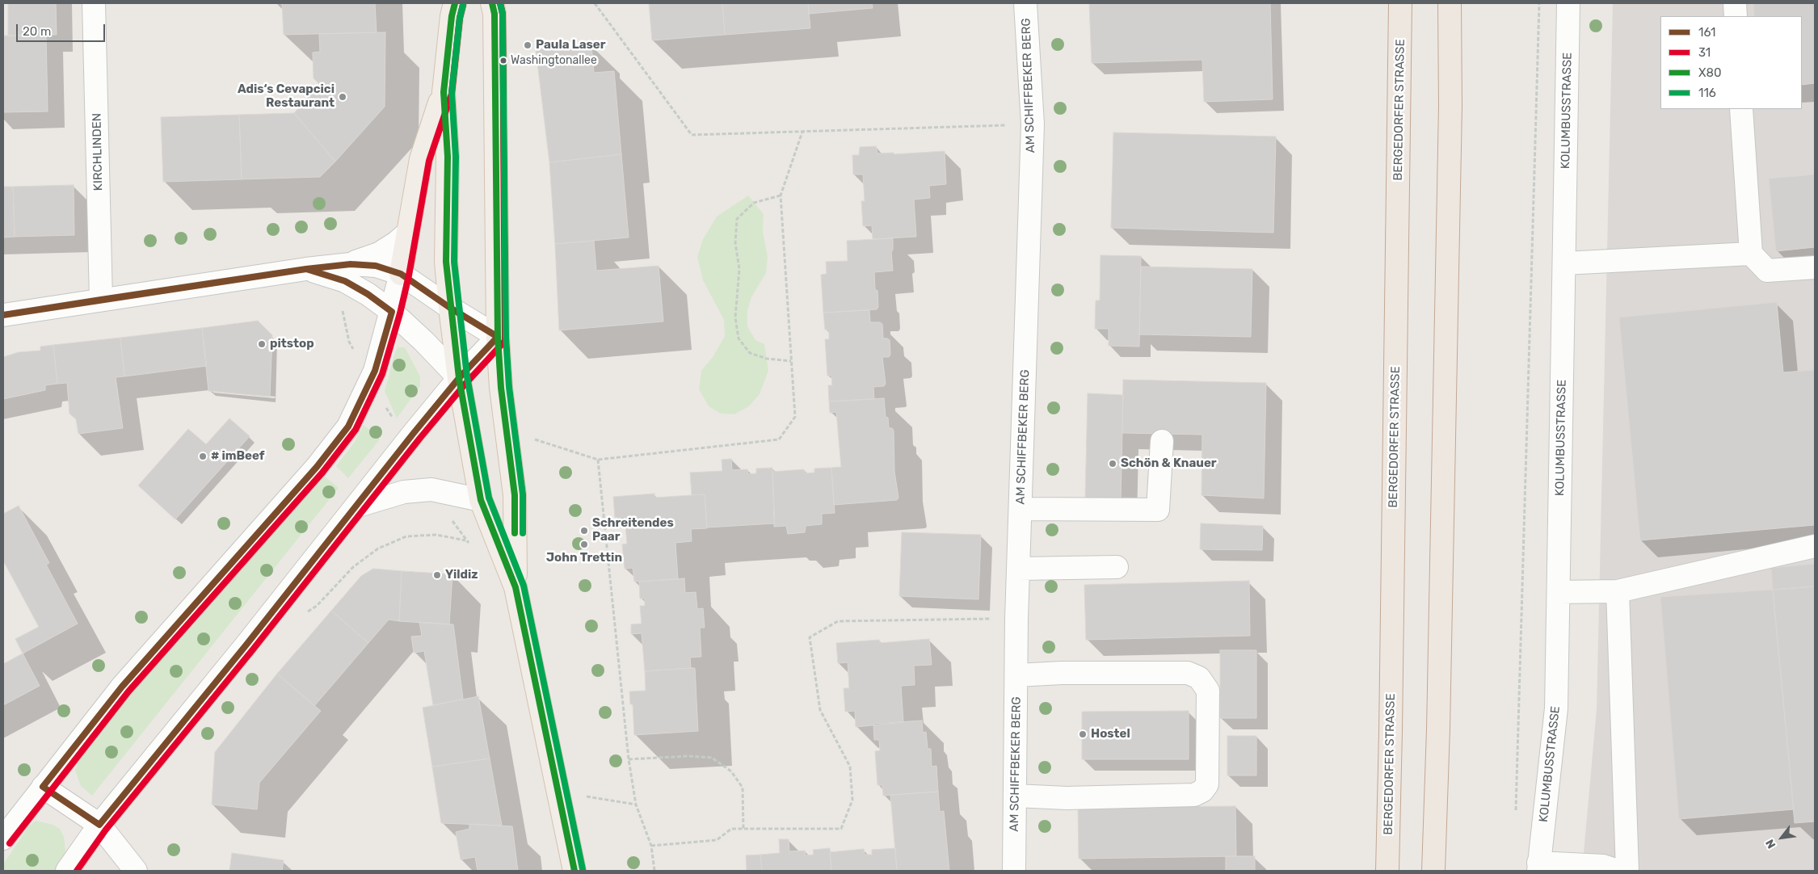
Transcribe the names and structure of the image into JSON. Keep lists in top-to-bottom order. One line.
{"streets":{"highway":["BERGEDORFER STRASSE"],"street":["AM SCHIFFBEKER BERG","KOLUMBUSSTRASSE","KIRCHLINDEN"]},"places":["Paula Laser","Washingtonallee","Adis‘s Cevapcici Restaurant","pitstop","# imBeef","Schön & Knauer","Schreitendes Paar","John Trettin","Yildiz","Hostel"],"lines":["transit line 31","transit line X80","transit line 116","transit line 161"],"legend":["161","31","X80","116"],"scale_bar":"20 m","north":"bottom left"}
